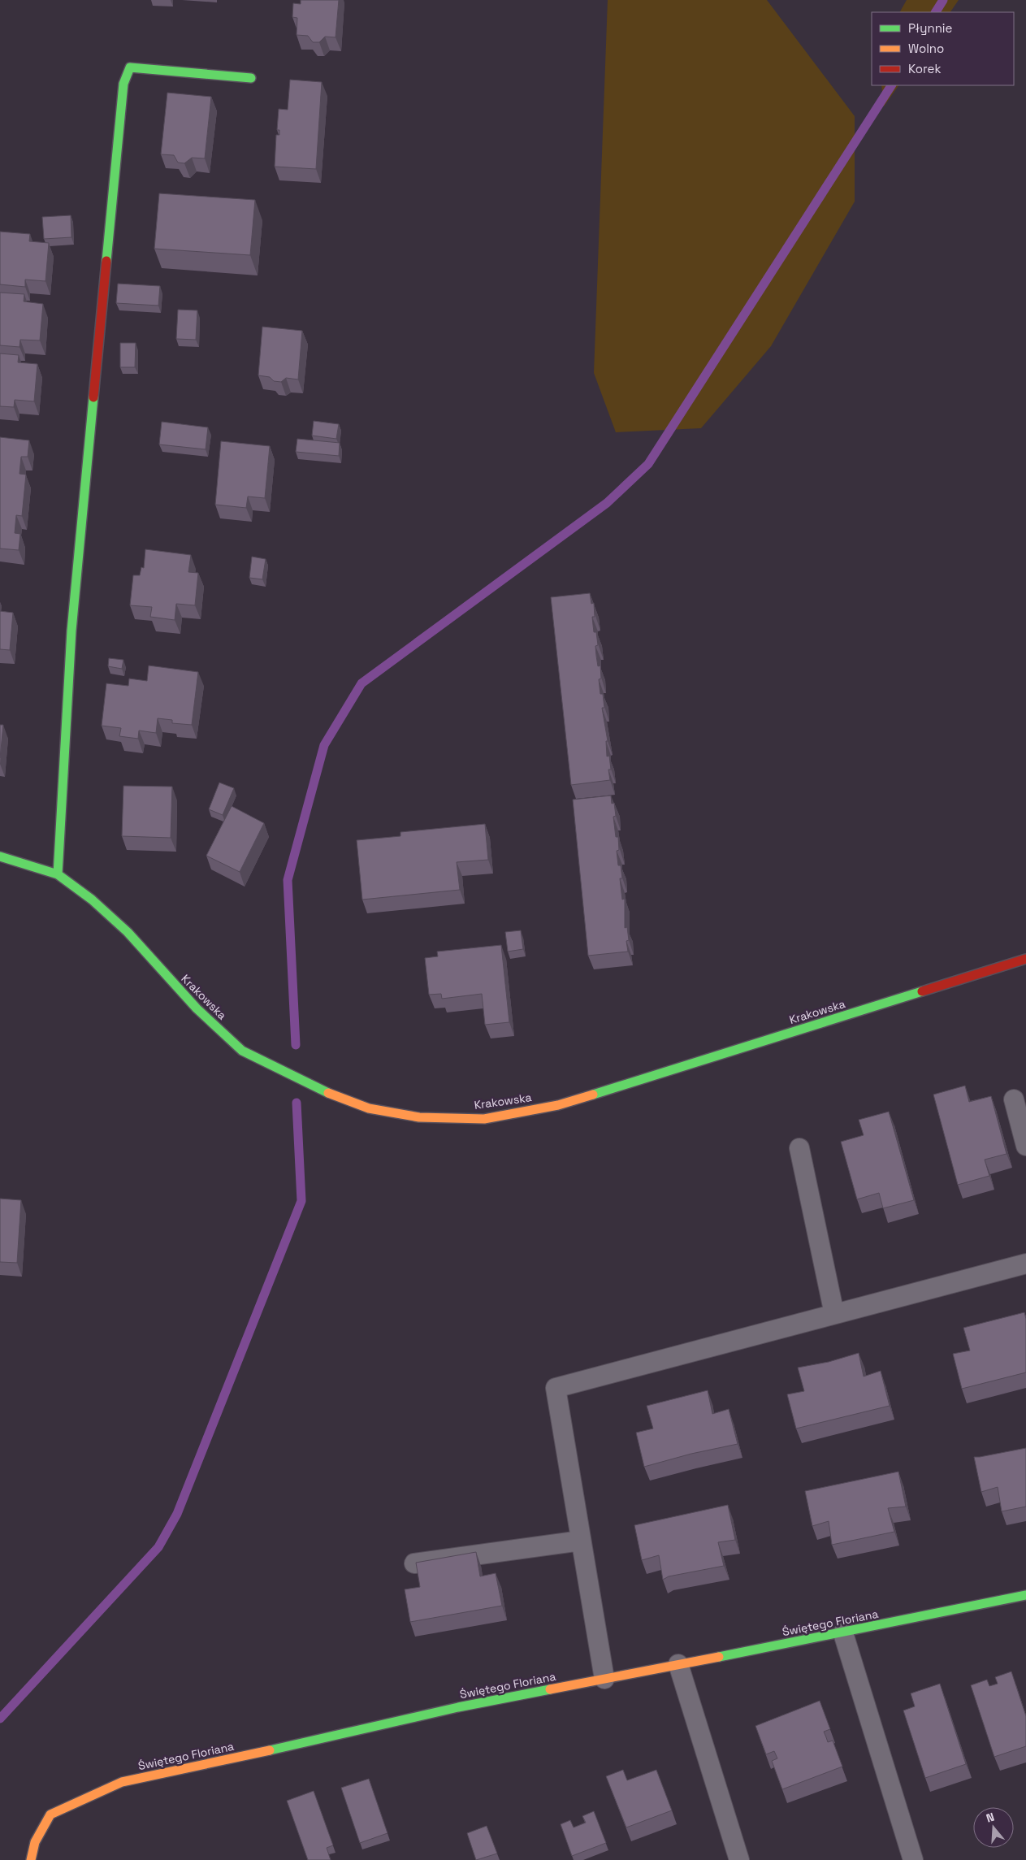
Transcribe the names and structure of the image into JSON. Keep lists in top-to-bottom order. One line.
{"streets":{"street":["Krakowska","Świętego Floriana"]},"legend":["Płynnie","Wolno","Korek"],"north":"top"}
